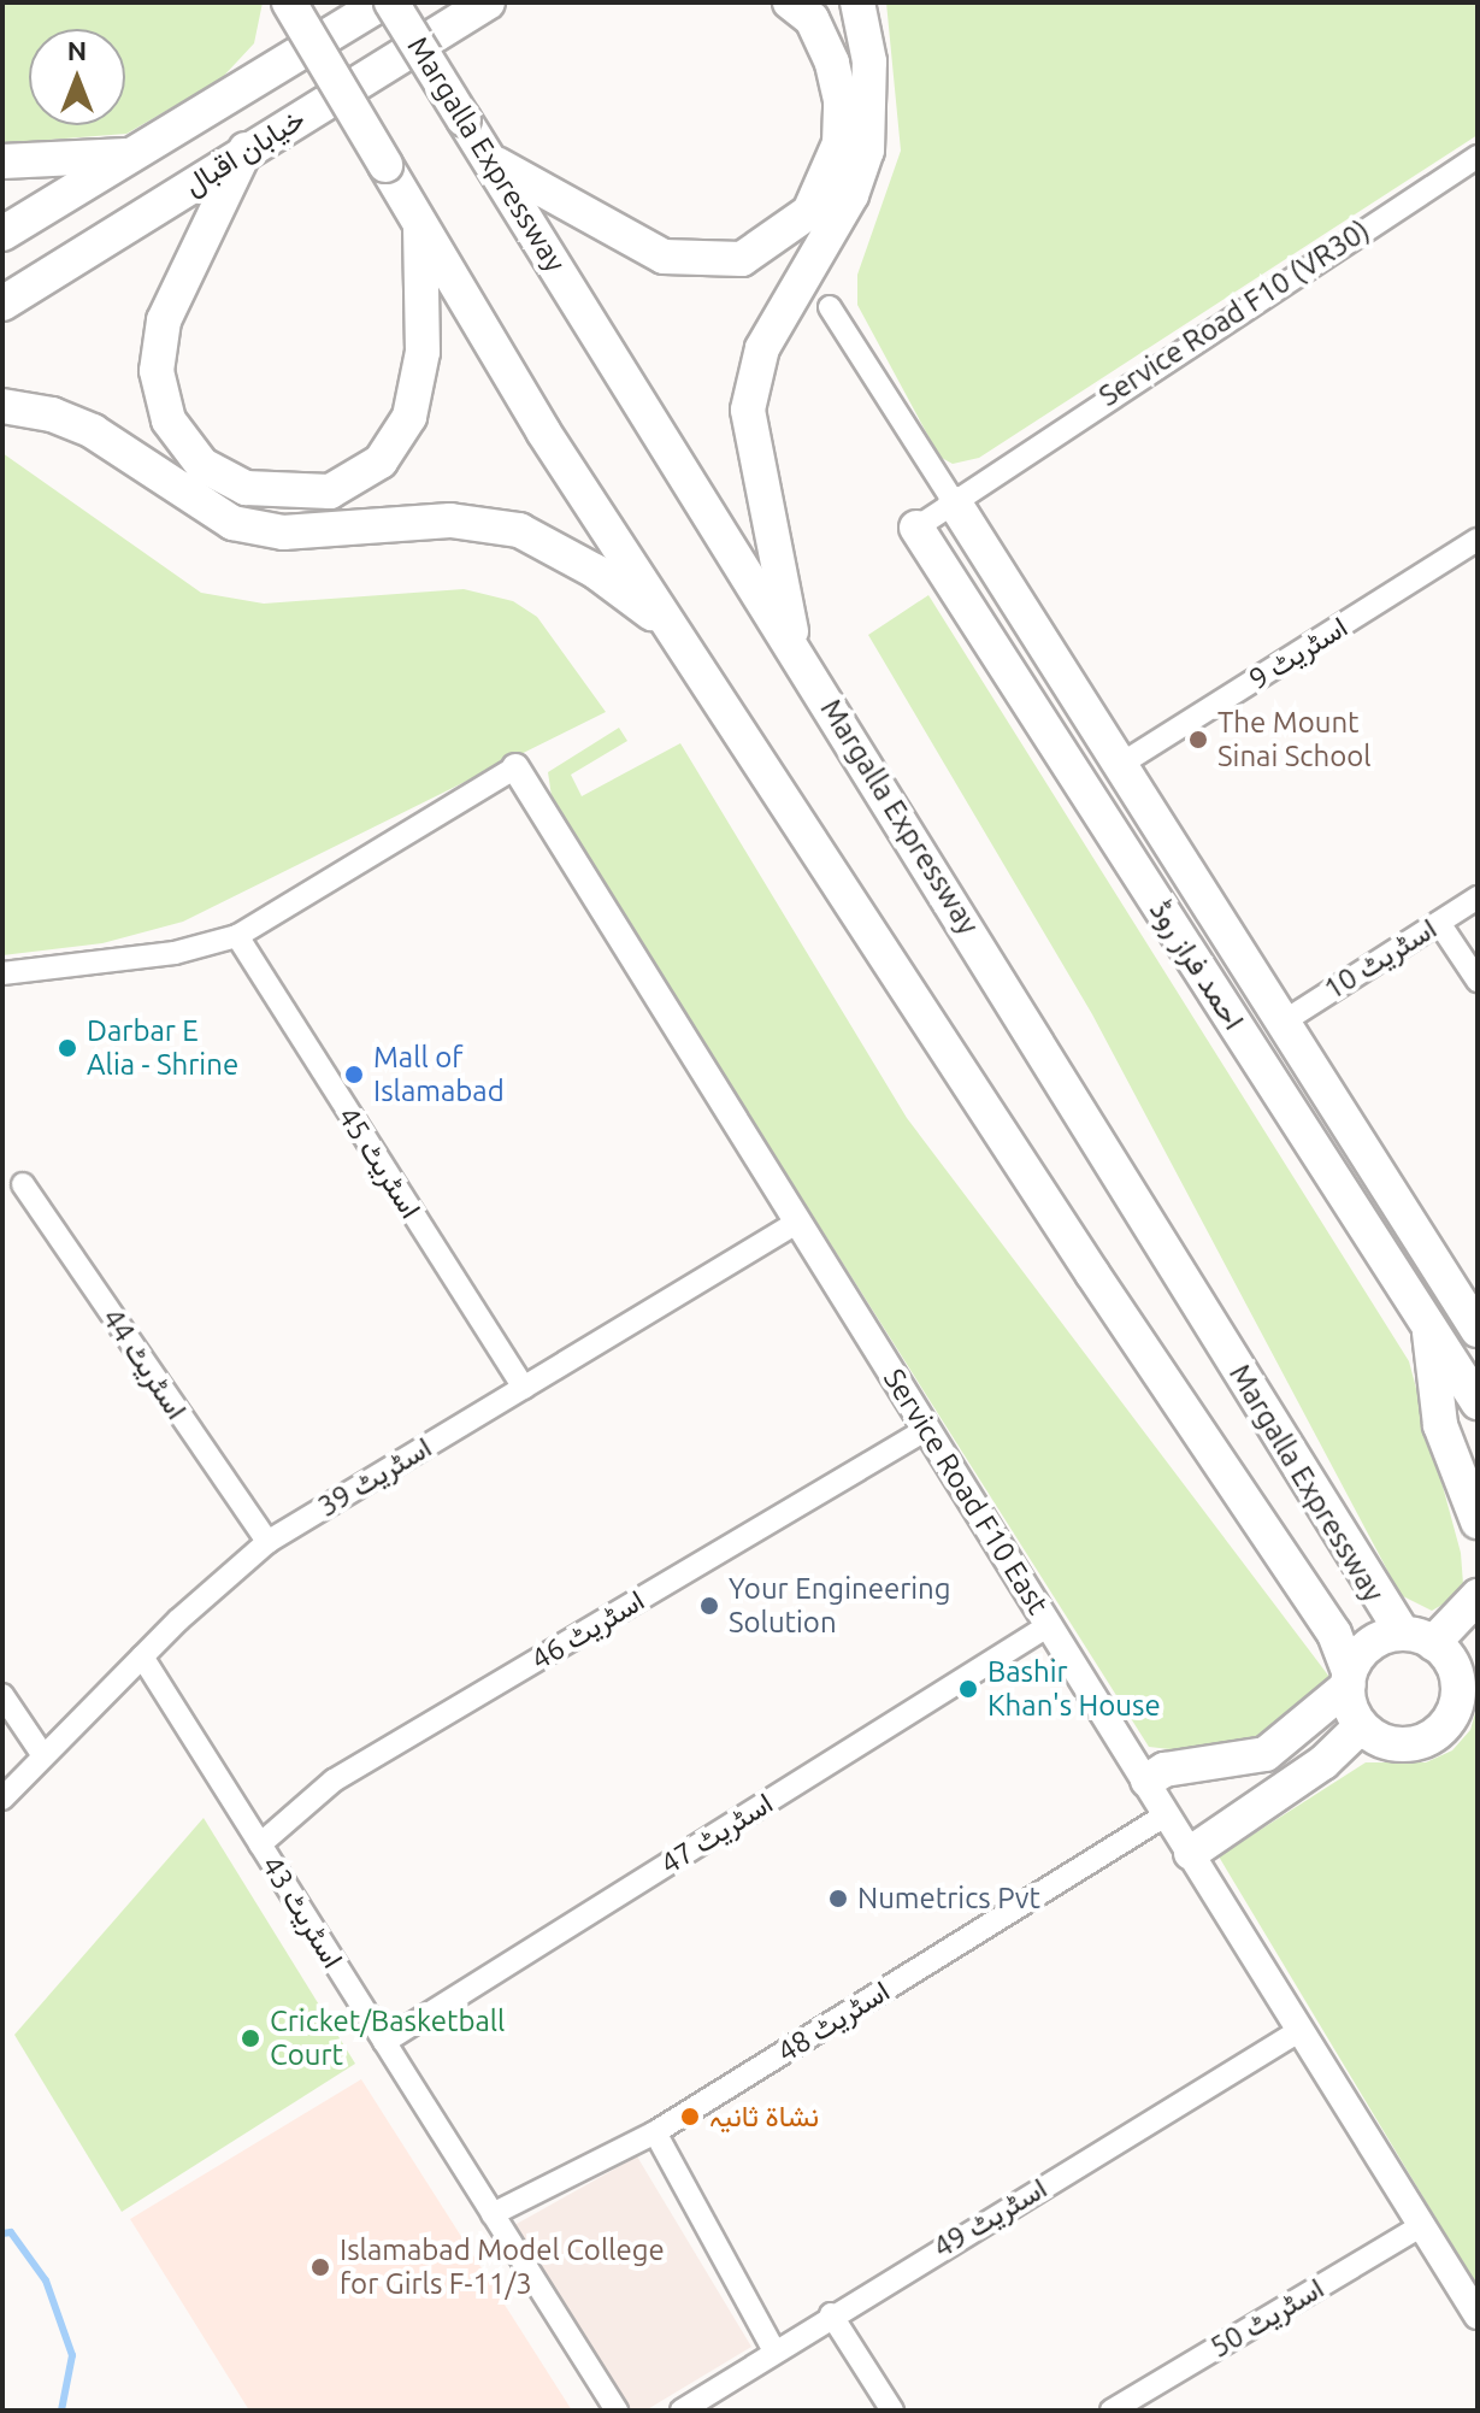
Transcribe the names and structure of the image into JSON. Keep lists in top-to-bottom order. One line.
{"streets":{"main road":["خیابان اقبال","Margalla Expressway","احمد فراز روڈ"],"street":["Service Road F10 (VR30)","اسٹریٹ 9","اسٹریٹ 10","اسٹریٹ 45","اسٹریٹ 44","اسٹریٹ 39","Service Road F10 East","اسٹریٹ 46","اسٹریٹ 47","اسٹریٹ 43","اسٹریٹ 48","اسٹریٹ 49","اسٹریٹ 50"]},"crossings":[["Service Road F10 (VR30)","احمد فراز روڈ"],["اسٹریٹ 9","احمد فراز روڈ"],["اسٹریٹ 10","احمد فراز روڈ"],["اسٹریٹ 45","اسٹریٹ 39"],["اسٹریٹ 44","اسٹریٹ 39"],["اسٹریٹ 39","Service Road F10 East"],["اسٹریٹ 39","اسٹریٹ 43"],["Service Road F10 East","اسٹریٹ 46"],["Service Road F10 East","اسٹریٹ 47"],["Service Road F10 East","اسٹریٹ 48"],["Service Road F10 East","اسٹریٹ 49"],["Service Road F10 East","اسٹریٹ 50"],["اسٹریٹ 46","اسٹریٹ 43"],["اسٹریٹ 47","اسٹریٹ 43"],["اسٹریٹ 43","اسٹریٹ 48"]],"places":["The Mount Sinai School","Darbar E Alia - Shrine","Mall of Islamabad","Your Engineering Solution","Bashir Khan's House","Numetrics Pvt","Cricket/Basketball Court","نشاۃ ثانیہ","Islamabad Model College for Girls F-11/3"],"north":"top"}
